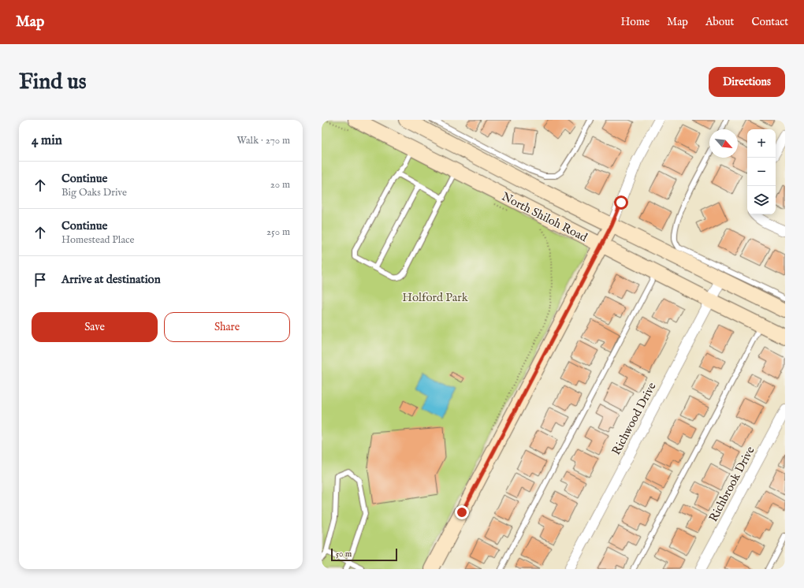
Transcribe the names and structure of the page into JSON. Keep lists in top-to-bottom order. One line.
{"streets":{"main road":["North Shiloh Road"],"street":["Richwood Drive","Richbrook Drive"]},"crossings":[["North Shiloh Road","Richwood Drive"]],"parks":["Holford Park"],"scale_bar":"50 m","north":"bottom right","page":{"header":"Map","nav":["Home","Map","About","Contact"],"buttons":["Directions",["Save","Share"]],"title":"Find us","heading":["4 min","Walk · 270 m"],"map_buttons":["+","−"],"list":[["Continue","Big Oaks Drive","20 m"],["Continue","Homestead Place","250 m"],"Arrive at destination"],"scale":"50 m"}}
